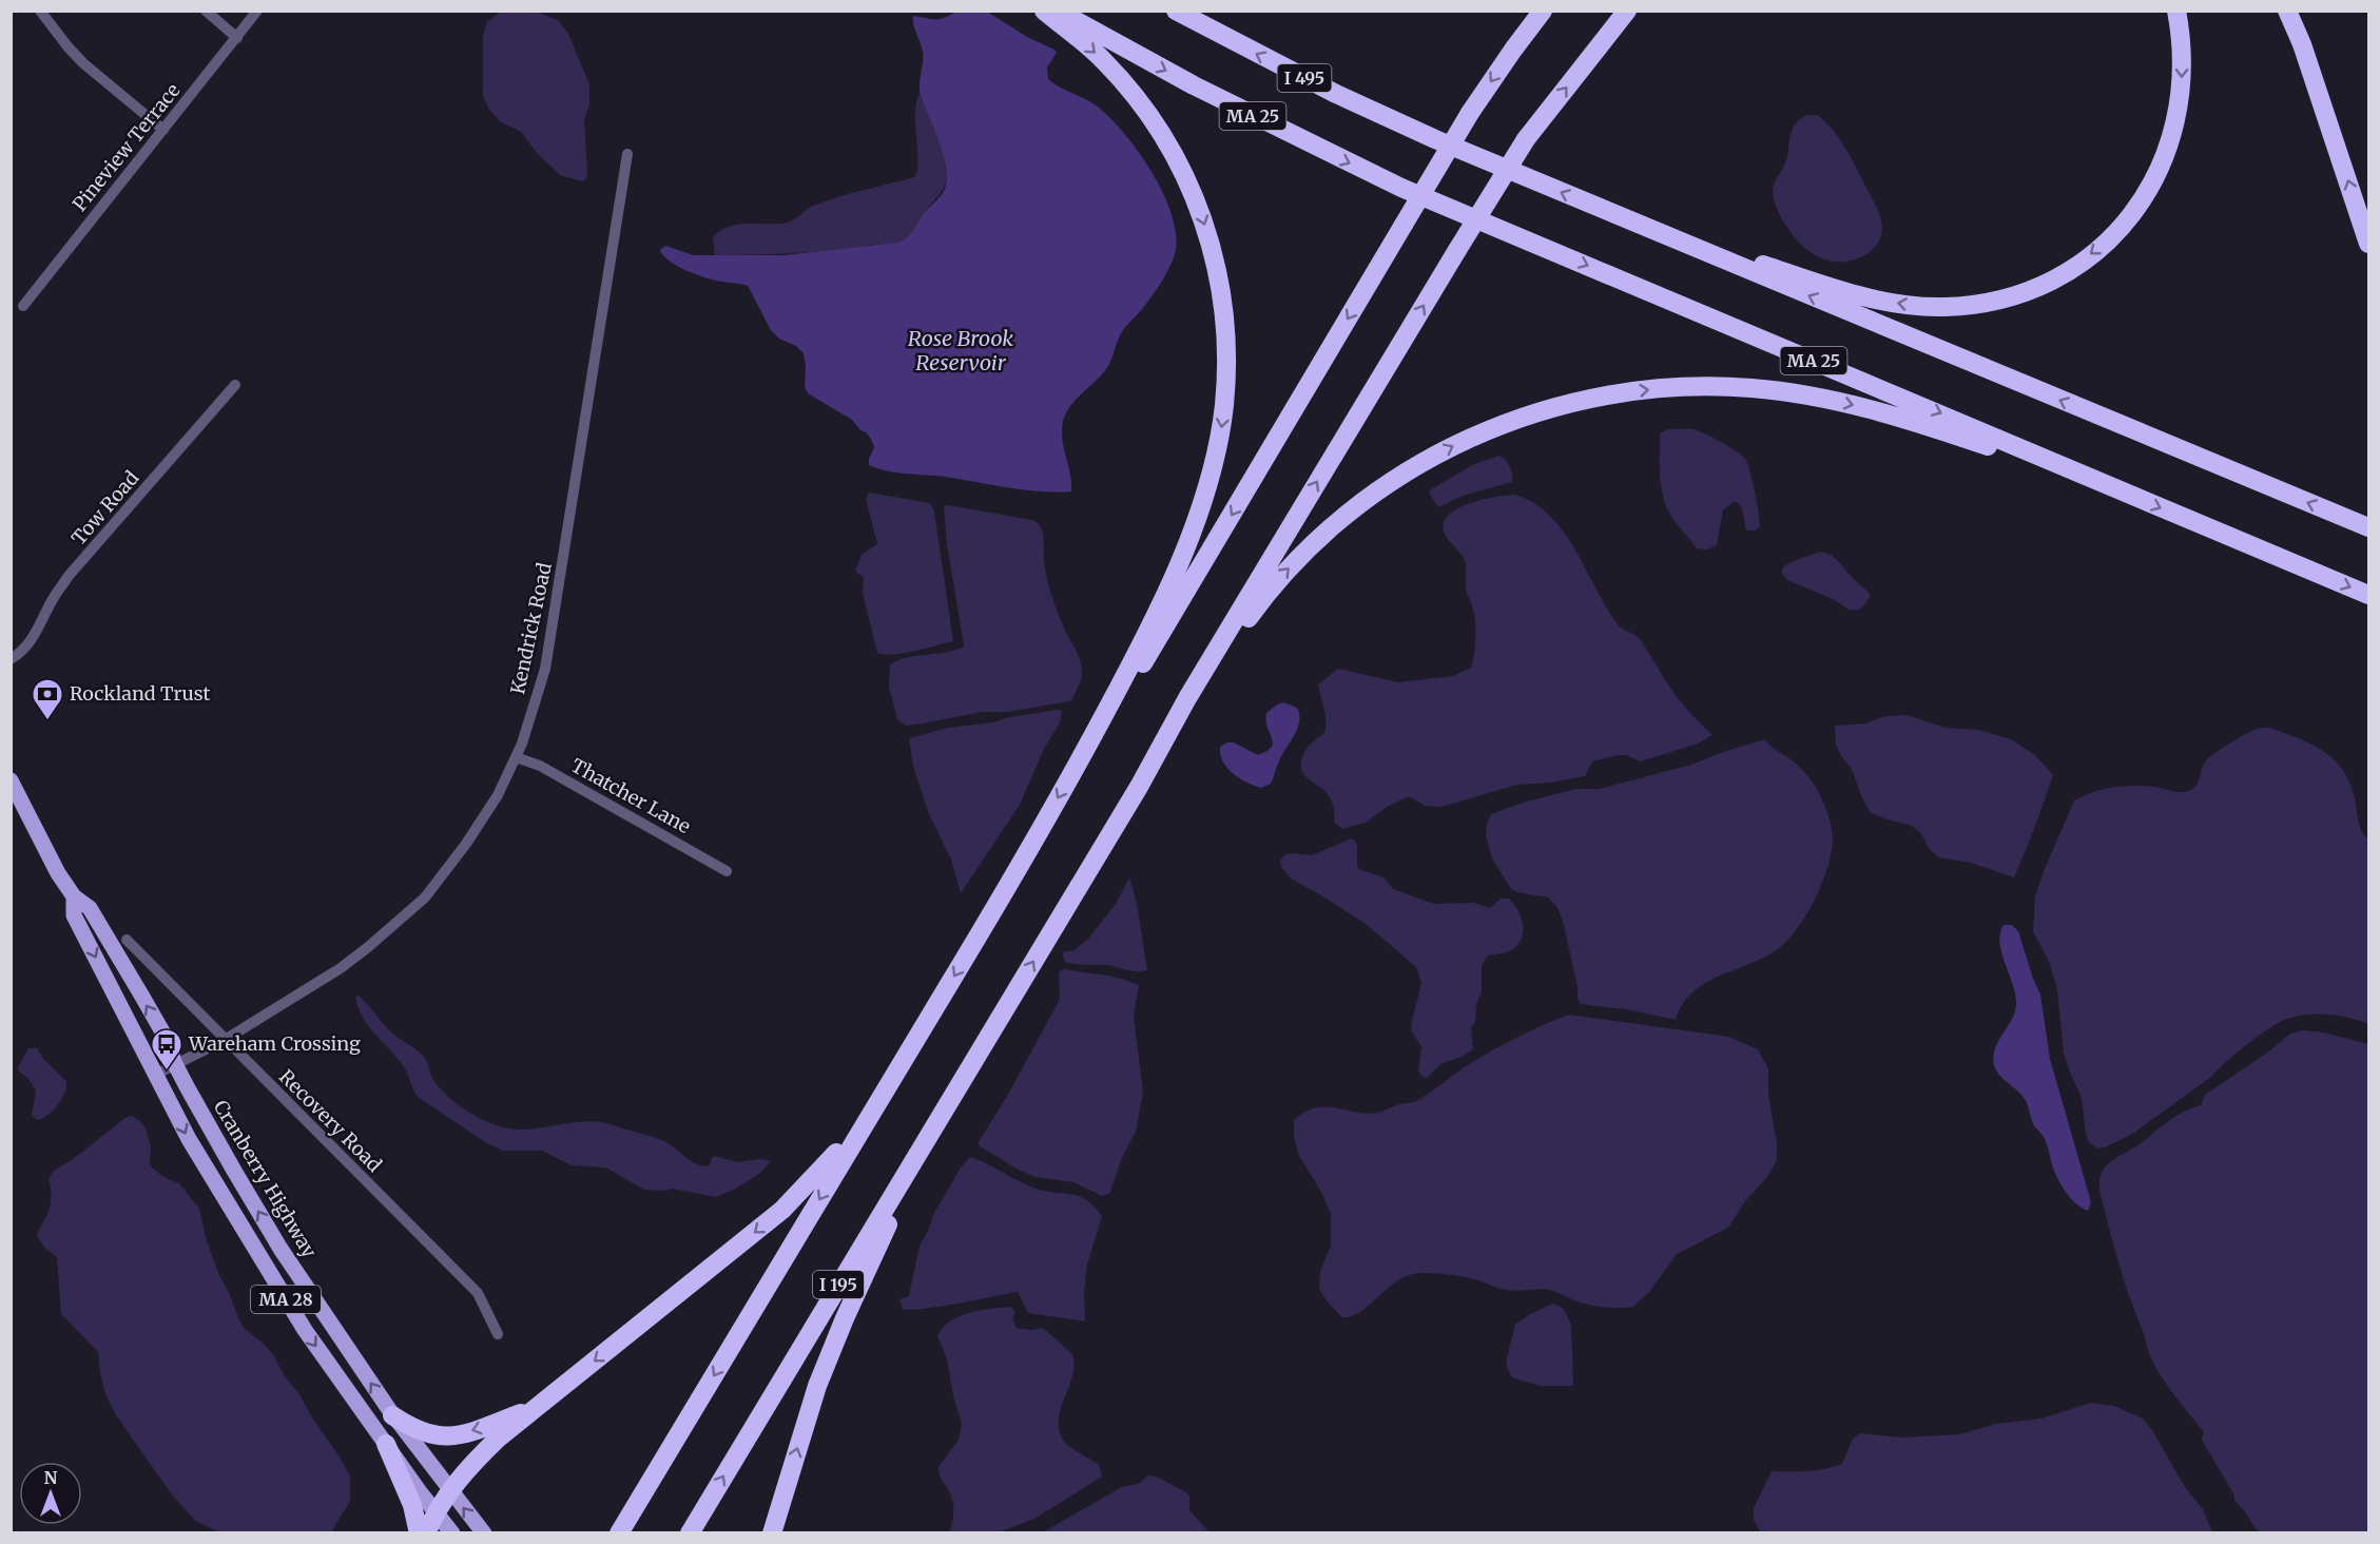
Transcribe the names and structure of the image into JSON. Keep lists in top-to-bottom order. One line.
{"streets":{"highway":["I 495","MA 25","I 195"],"main road":["Cranberry Highway","MA 28"],"street":["Pineview Terrace","Tow Road","Kendrick Road","Thatcher Lane","Recovery Road"]},"crossings":[["Kendrick Road","Thatcher Lane"],["Kendrick Road","Recovery Road"],["Kendrick Road","Cranberry Highway"]],"water":["Rose Brook Reservoir"],"places":{"bank":["Rockland Trust"],"bus stop":["Wareham Crossing"]},"north":"top"}
